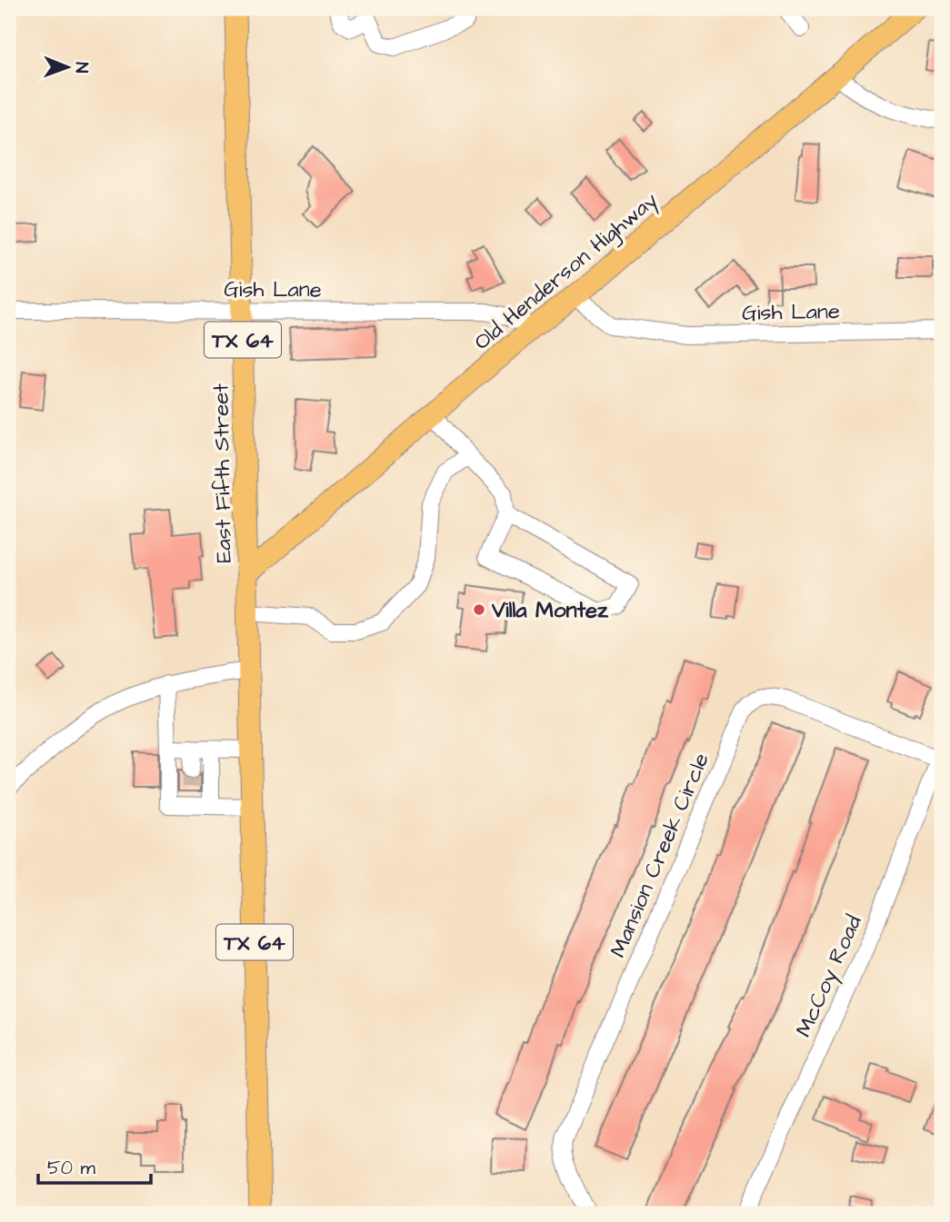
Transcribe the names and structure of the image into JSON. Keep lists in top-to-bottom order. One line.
{"streets":{"main road":["Old Henderson Highway","TX 64","East Fifth Street"],"street":["Gish Lane","Mansion Creek Circle","McCoy Road"]},"crossings":[["Old Henderson Highway","Gish Lane"],["Old Henderson Highway","East Fifth Street"],["Gish Lane","East Fifth Street"],["TX 64","East Fifth Street"],["Mansion Creek Circle","McCoy Road"]],"places":["Villa Montez"],"scale_bar":"50 m","north":"right"}
